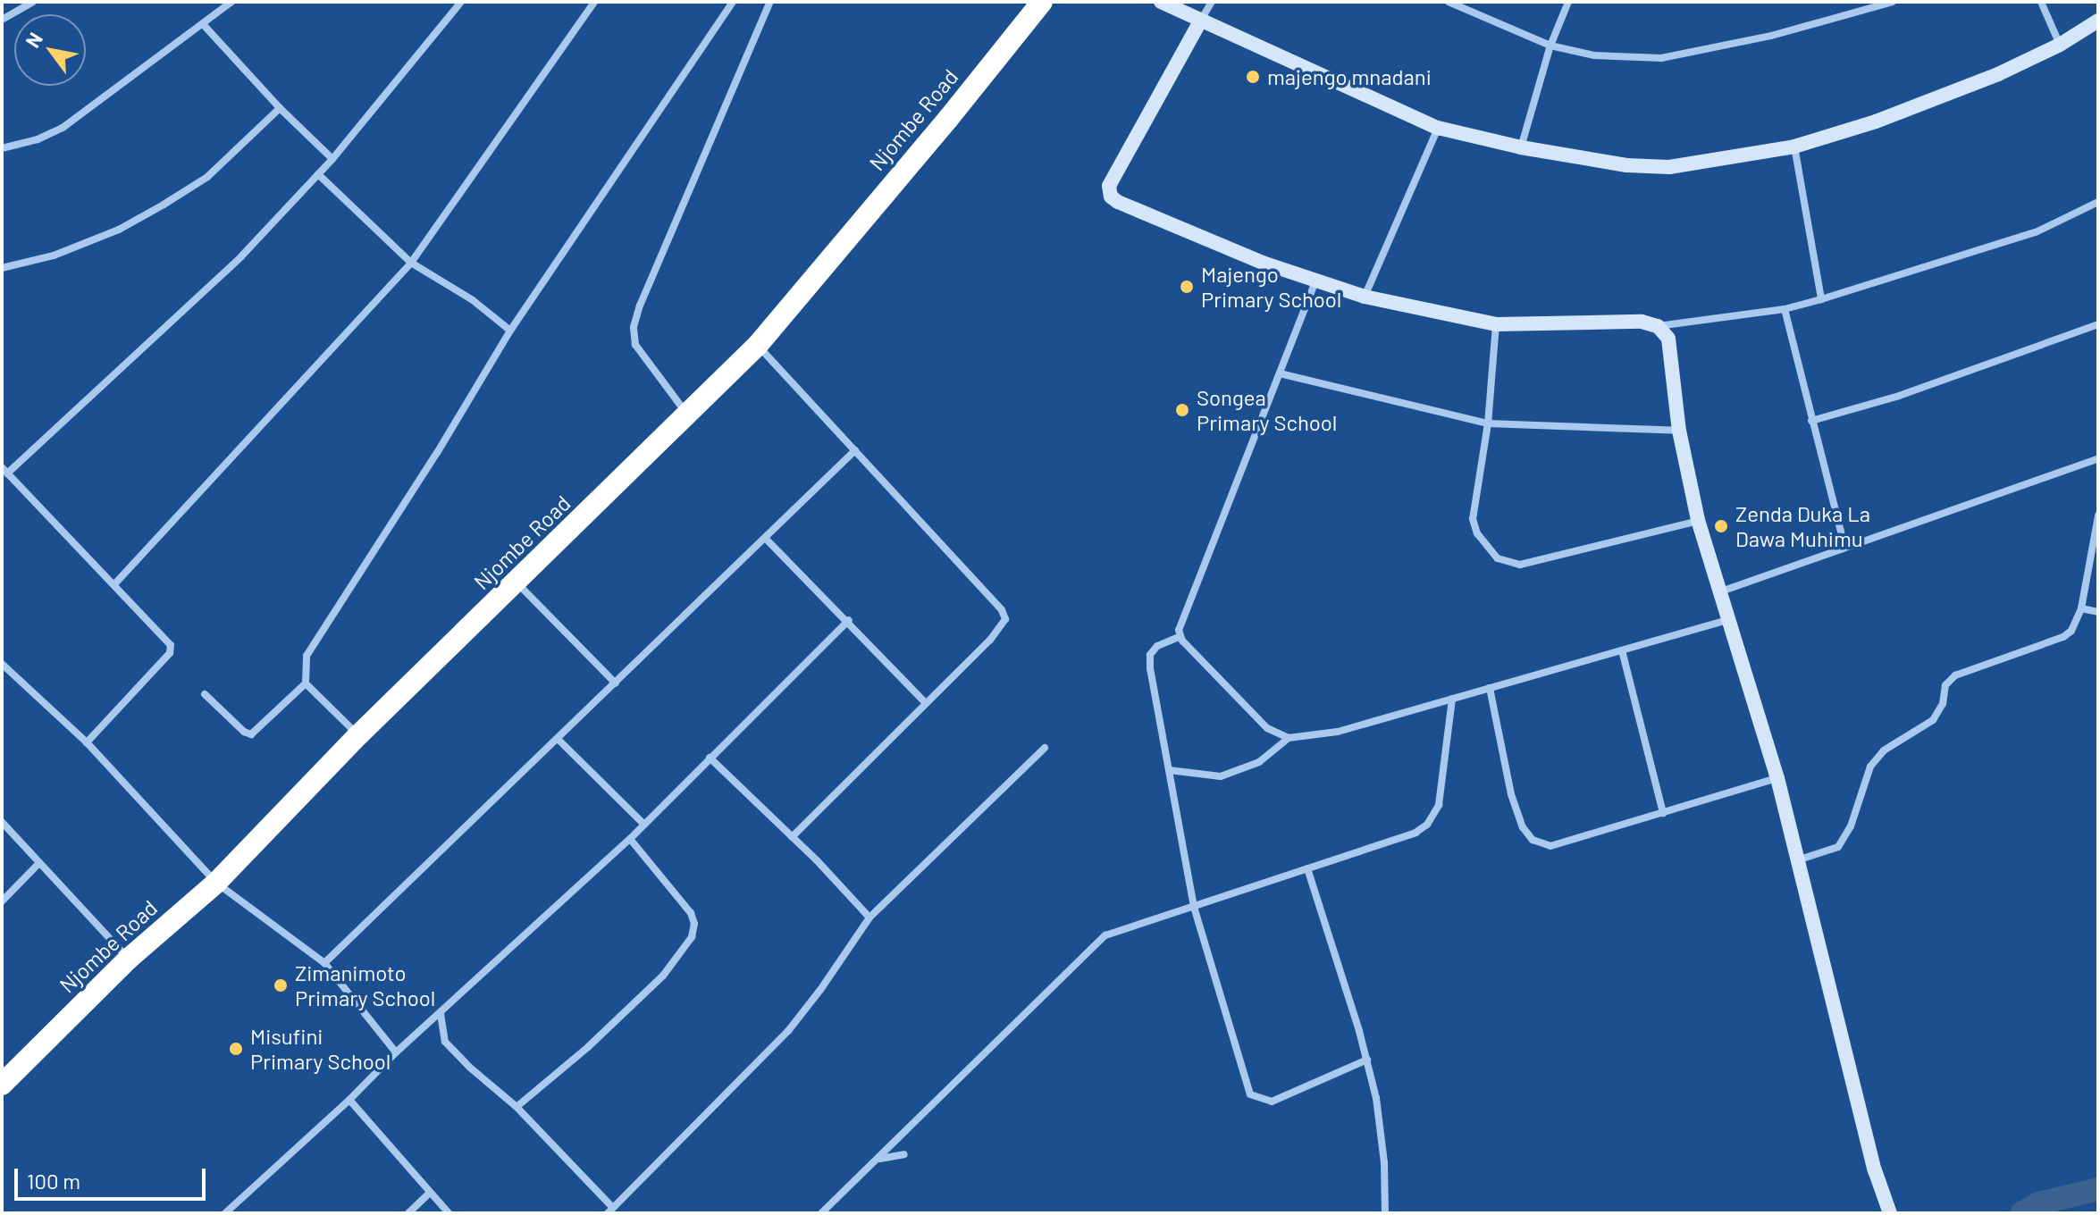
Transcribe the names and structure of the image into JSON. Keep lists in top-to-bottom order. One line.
{"streets":{"highway":["Njombe Road"]},"places":["majengo mnadani","Majengo Primary School","Songea Primary School","Zenda Duka La Dawa Muhimu","Zimanimoto Primary School","Misufini Primary School"],"scale_bar":"100 m","north":"top left"}
